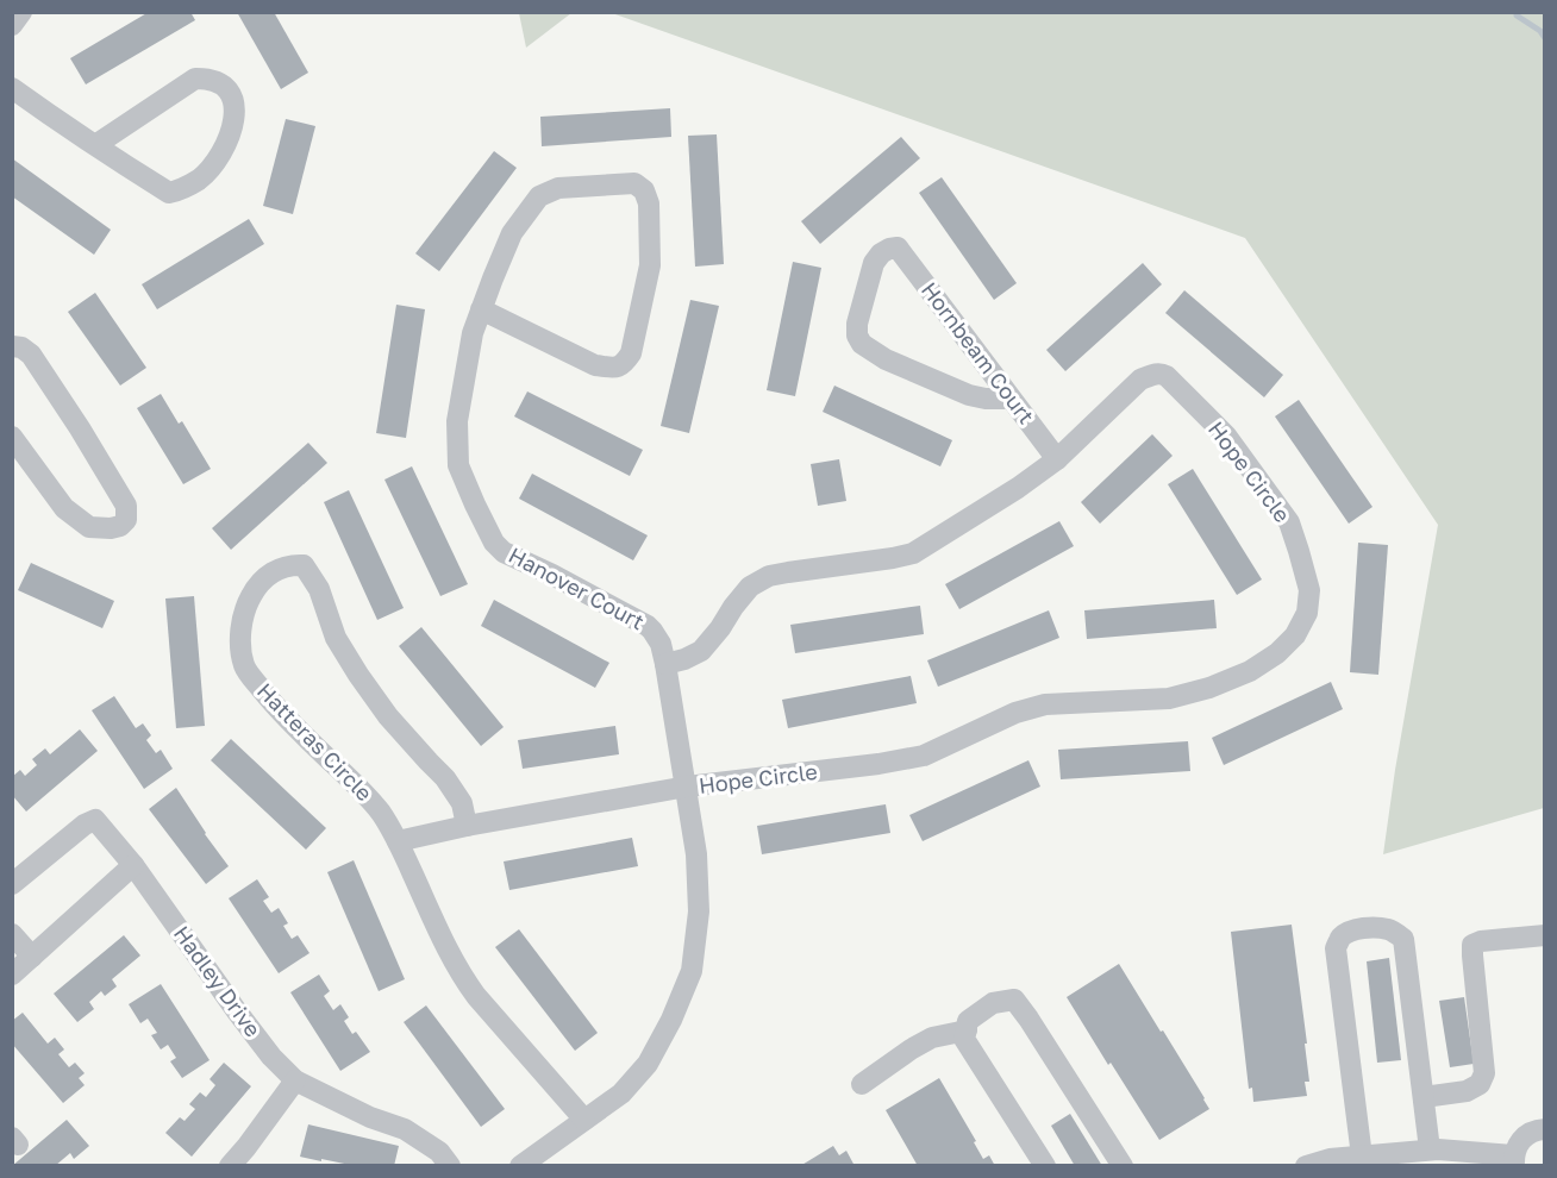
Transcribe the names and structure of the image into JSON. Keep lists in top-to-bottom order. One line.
{"streets":{"street":["Hornbeam Court","Hope Circle","Hanover Court","Hatteras Circle","Hadley Drive"]},"crossings":[["Hornbeam Court","Hope Circle"],["Hope Circle","Hanover Court"],["Hope Circle","Hatteras Circle"],["Hanover Court","Hatteras Circle"]]}
